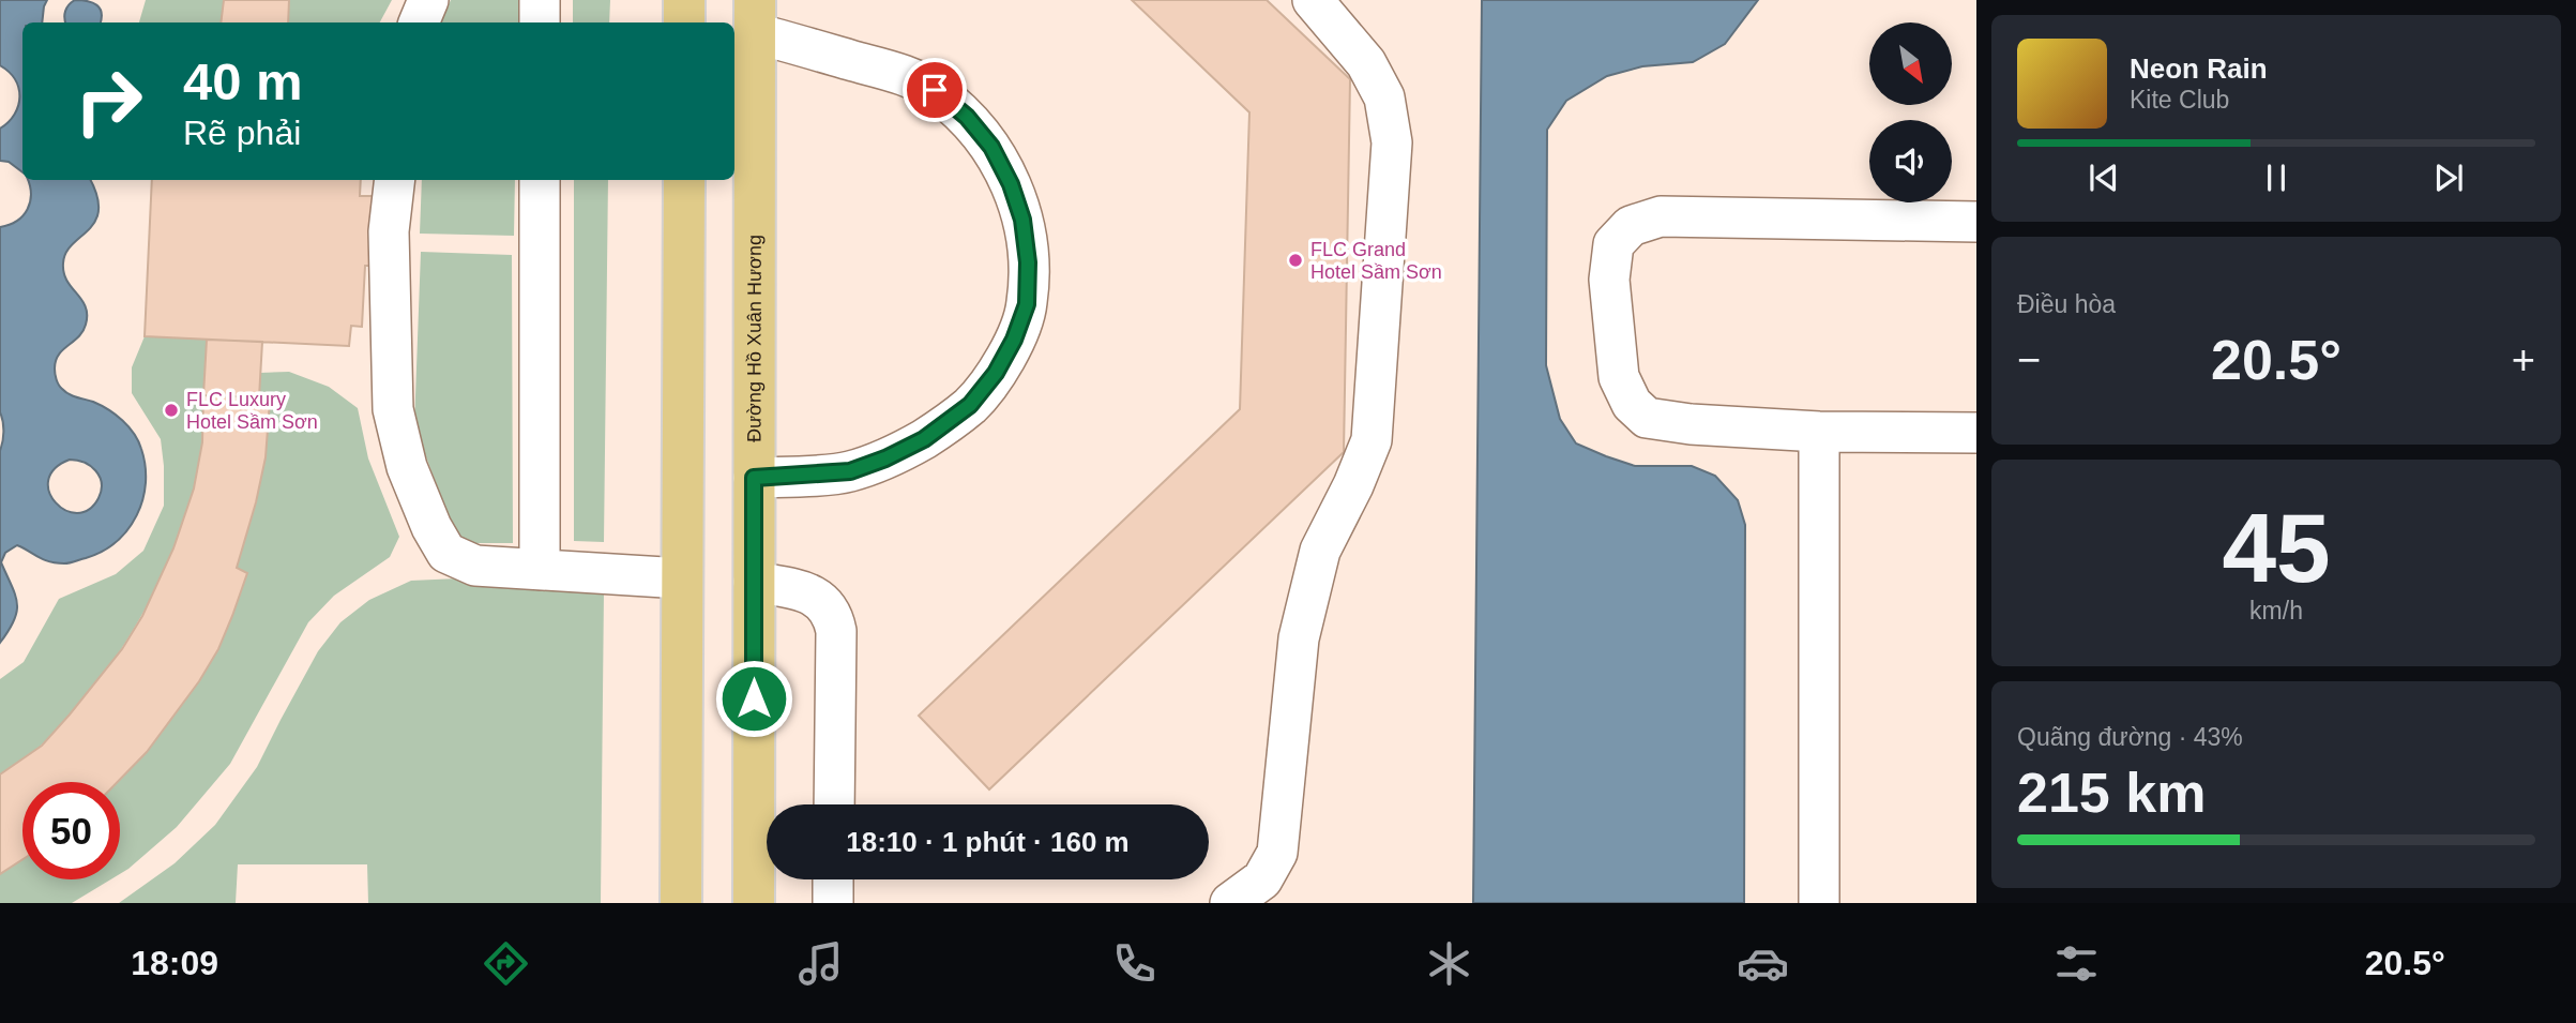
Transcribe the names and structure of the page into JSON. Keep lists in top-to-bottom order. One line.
{"streets":{"main road":["Đường Hồ Xuân Hương"]},"places":["FLC Grand Hotel Sầm Sơn","FLC Luxury Hotel Sầm Sơn"],"north":"bottom right","page":{"turn":["40 m","Rẽ phải"],"song":["Neon Rain","Kite Club"],"tile":["Điều hòa",["45","km/h"],["Quãng đường · 43%","215 km"]],"heat":["−","20.5°","+"],"limit":"50","trip":"18:10 · 1 phút · 160 m","tabs":["18:09","20.5°"]}}
